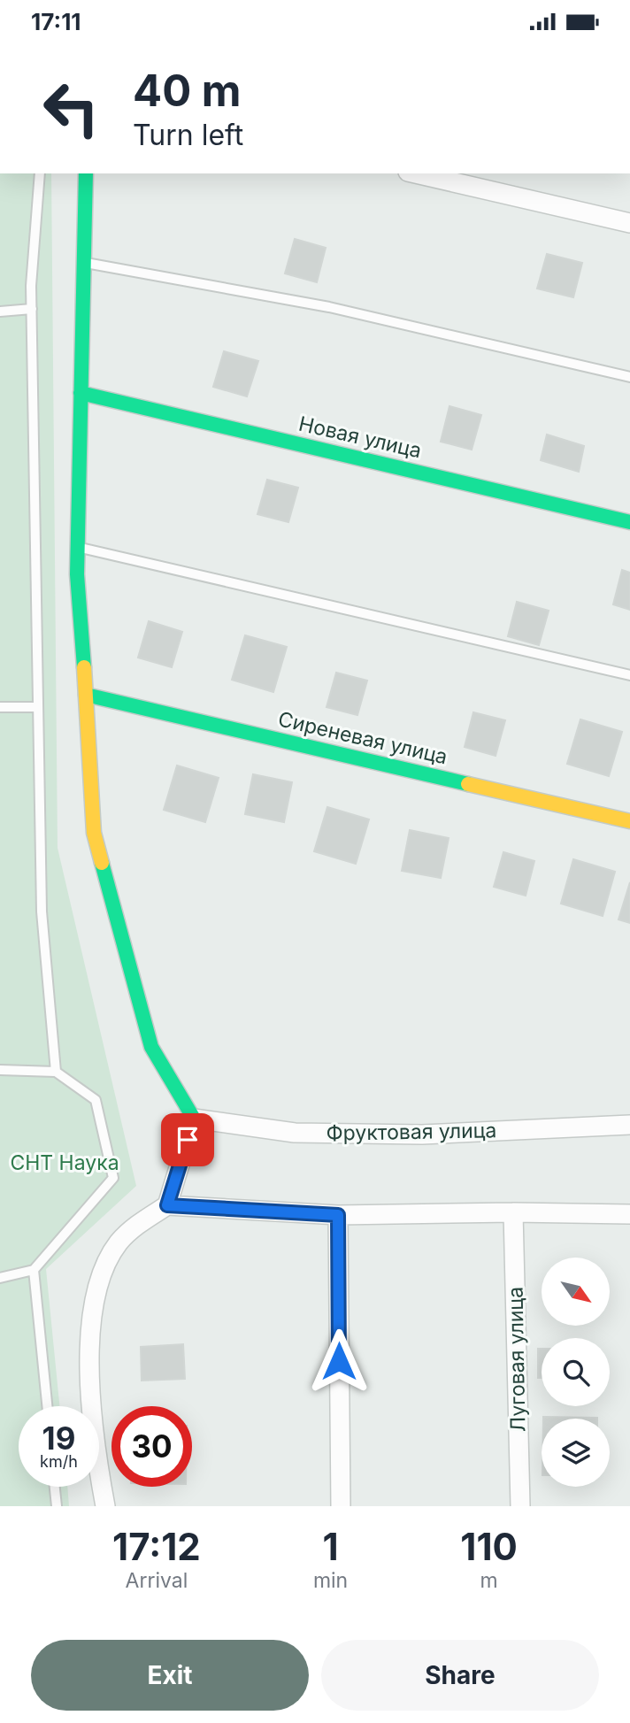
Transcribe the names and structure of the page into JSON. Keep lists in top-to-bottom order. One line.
{"streets":{"street":["Новая улица","Сиреневая улица","Фруктовая улица","Луговая улица"]},"parks":["СНТ Наука"],"north":"bottom right","page":{"status":"17:11","turn":["40 m","Turn left"],"speed":"19 km/h","limit":"30","eta":["17:12","Arrival","1","min","110","m"],"buttons":["Exit","Share"]}}
